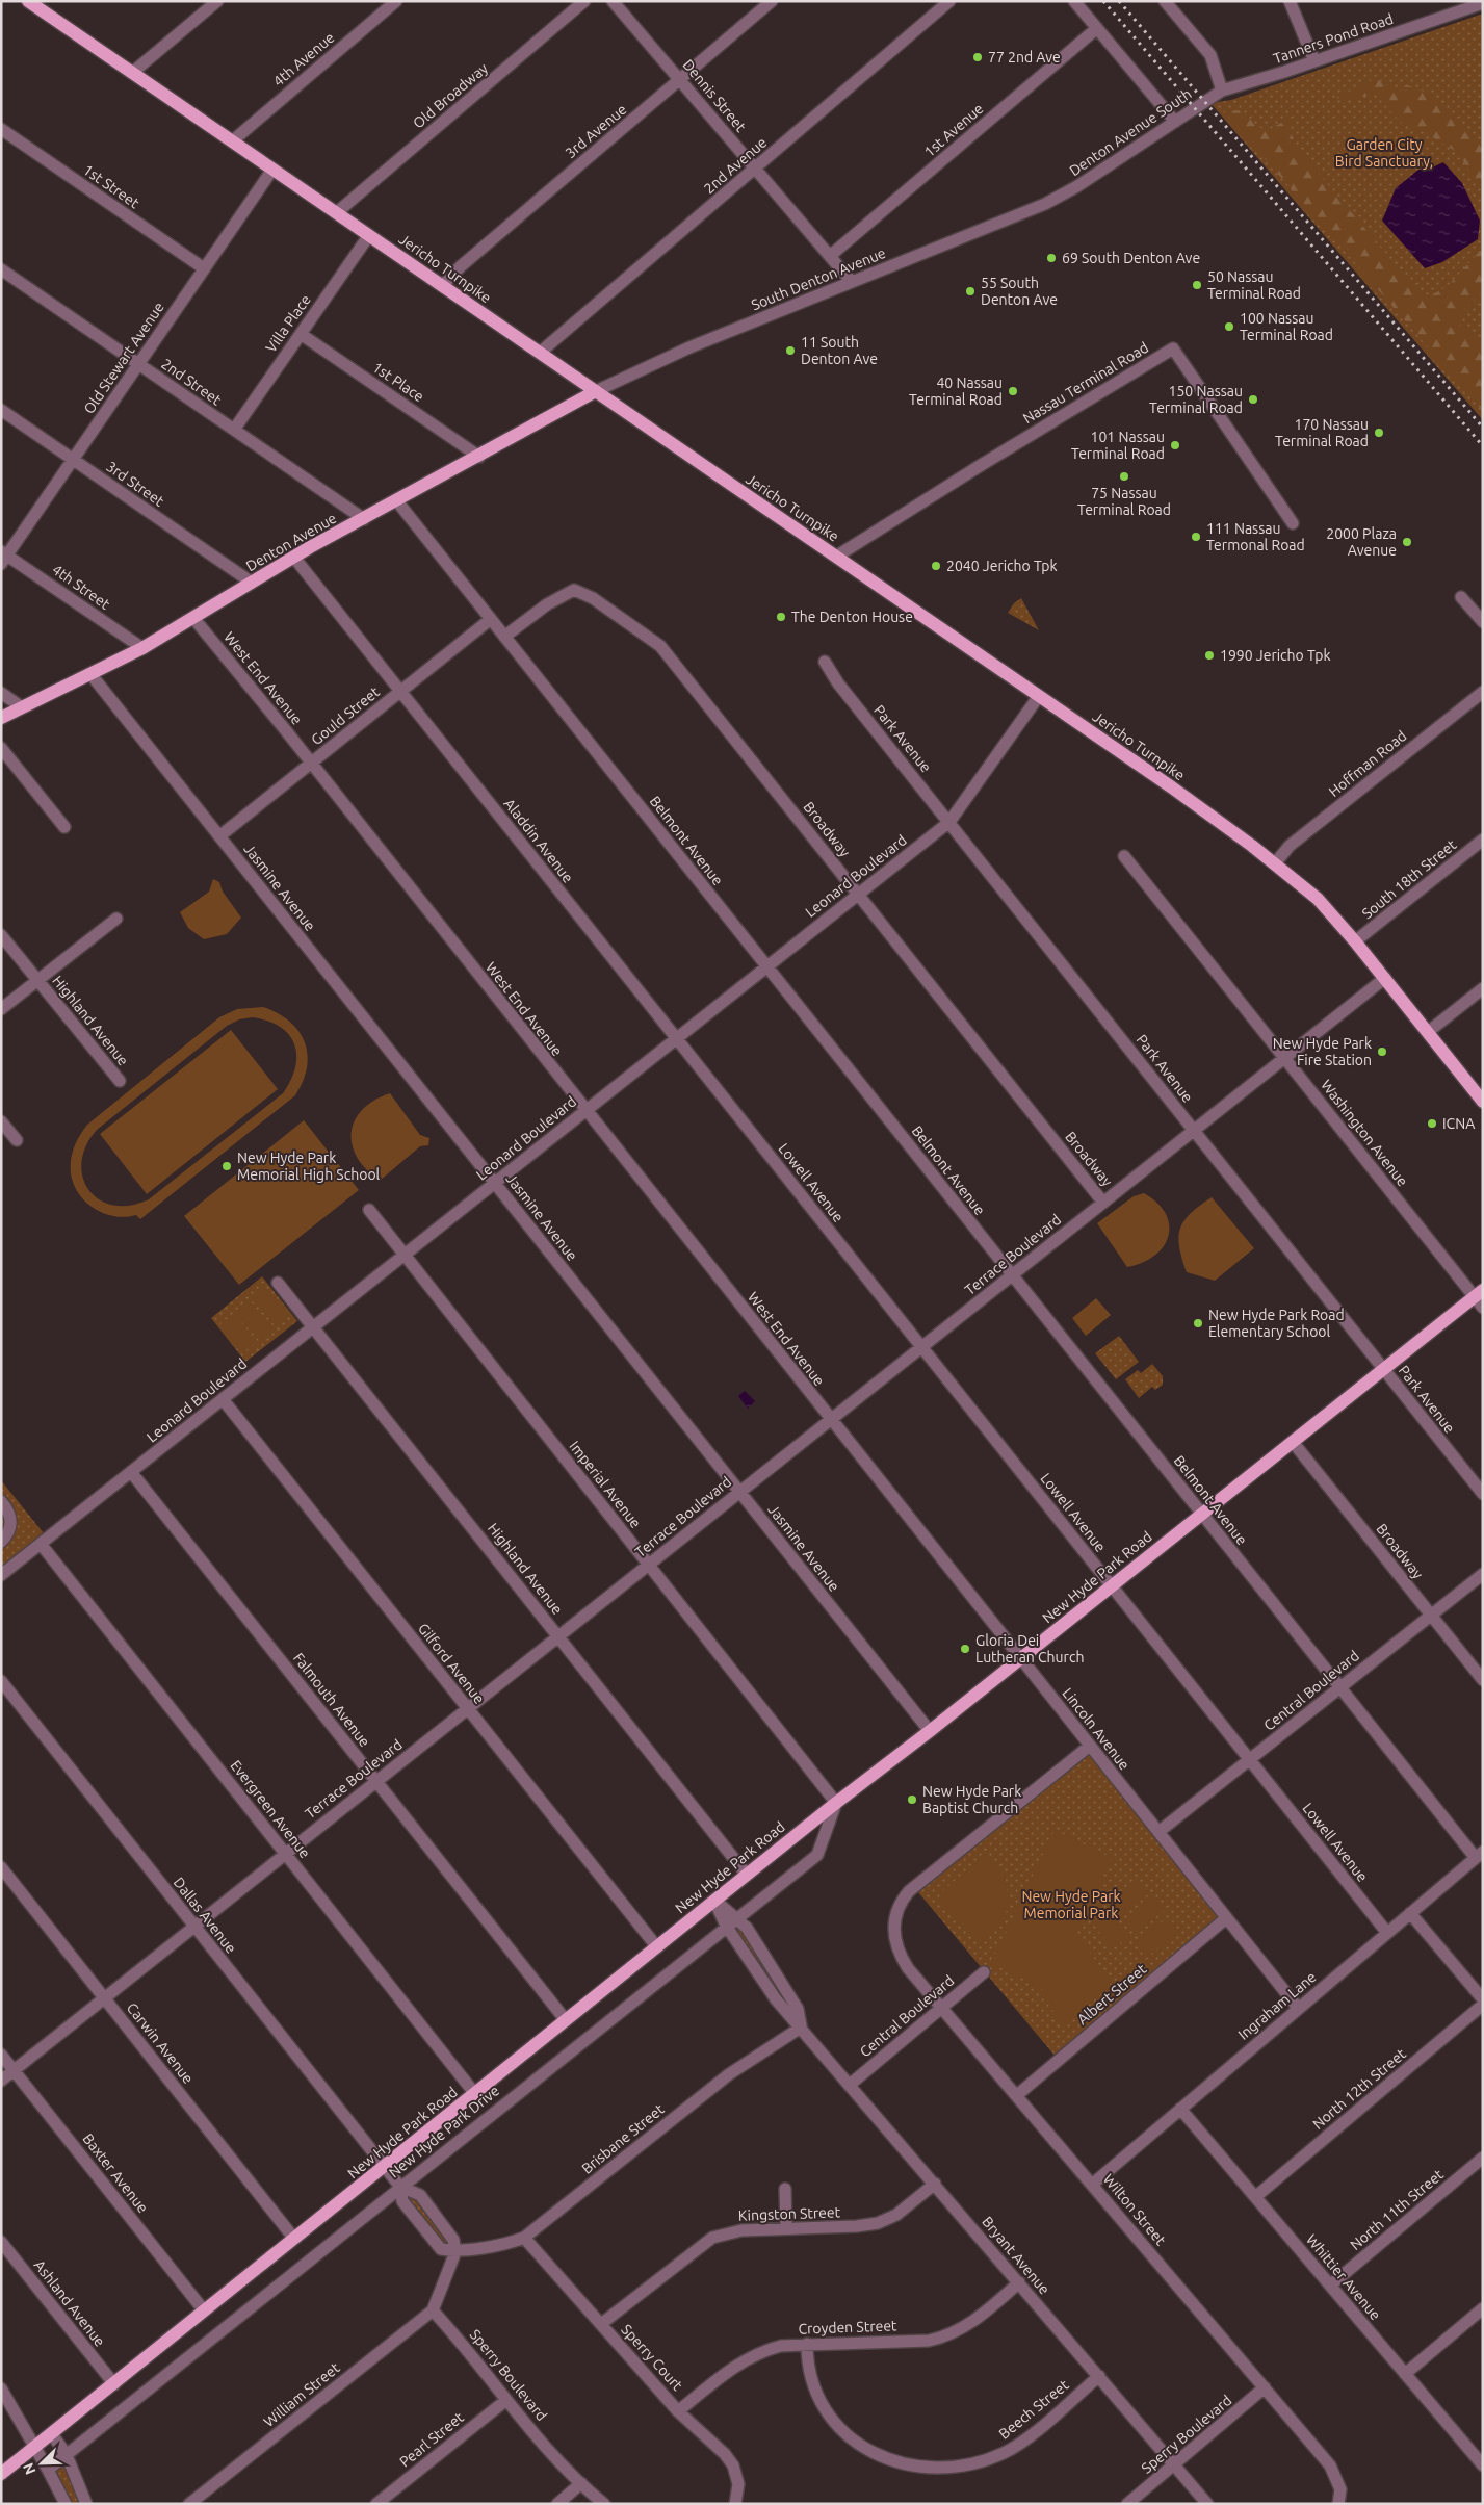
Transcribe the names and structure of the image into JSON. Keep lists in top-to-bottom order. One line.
{"streets":{"main road":["Jericho Turnpike","Denton Avenue","New Hyde Park Road"],"street":["Tanners Pond Road","4th Avenue","Old Broadway","Dennis Street","1st Avenue","3rd Avenue","Denton Avenue South","2nd Avenue","1st Street","South Denton Avenue","Villa Place","Old Stewart Avenue","2nd Street","1st Place","Nassau Terminal Road","3rd Street","4th Street","West End Avenue","Gould Street","Park Avenue","Hoffman Road","Broadway","Aladdin Avenue","Belmont Avenue","Leonard Boulevard","South 18th Street","Jasmine Avenue","Highland Avenue","Washington Avenue","Lowell Avenue","Terrace Boulevard","Imperial Avenue","Gilford Avenue","Central Boulevard","Falmouth Avenue","Lincoln Avenue","Evergreen Avenue","Dallas Avenue","Albert Street","Ingraham Lane","Carwin Avenue","North 12th Street","New Hyde Park Drive","Brisbane Street","Baxter Avenue","Wilton Street","North 11th Street","Kingston Street","Bryant Avenue","Whittier Avenue","Ashland Avenue","Croyden Street","Sperry Court","Sperry Boulevard","William Street","Beech Street","Pearl Street"]},"crossings":[["Tanners Pond Road","Denton Avenue South"],["4th Avenue","Jericho Turnpike"],["Old Broadway","Jericho Turnpike"],["Dennis Street","1st Avenue"],["Dennis Street","3rd Avenue"],["Dennis Street","2nd Avenue"],["Dennis Street","South Denton Avenue"],["3rd Avenue","Jericho Turnpike"],["Denton Avenue South","South Denton Avenue"],["2nd Avenue","Jericho Turnpike"],["1st Street","Old Stewart Avenue"],["Jericho Turnpike","South Denton Avenue"],["Jericho Turnpike","Villa Place"],["Jericho Turnpike","Old Stewart Avenue"],["Jericho Turnpike","Nassau Terminal Road"],["Jericho Turnpike","Denton Avenue"],["Jericho Turnpike","Hoffman Road"],["Jericho Turnpike","Leonard Boulevard"],["Jericho Turnpike","South 18th Street"],["Jericho Turnpike","Terrace Boulevard"],["South Denton Avenue","Denton Avenue"],["Villa Place","2nd Street"],["Villa Place","1st Place"],["Old Stewart Avenue","2nd Street"],["Old Stewart Avenue","3rd Street"],["Old Stewart Avenue","4th Street"],["2nd Street","Denton Avenue"],["1st Place","Denton Avenue"],["3rd Street","Denton Avenue"],["Denton Avenue","4th Street"],["Denton Avenue","West End Avenue"],["Denton Avenue","Aladdin Avenue"],["Denton Avenue","Belmont Avenue"],["Denton Avenue","Jasmine Avenue"],["West End Avenue","Gould Street"],["West End Avenue","Leonard Boulevard"],["West End Avenue","Terrace Boulevard"],["West End Avenue","Lincoln Avenue"],["Gould Street","Aladdin Avenue"],["Gould Street","Belmont Avenue"],["Gould Street","Jasmine Avenue"],["Park Avenue","Leonard Boulevard"],["Park Avenue","Terrace Boulevard"],["Park Avenue","New Hyde Park Road"],["Broadway","Belmont Avenue"],["Broadway","Leonard Boulevard"],["Broadway","Terrace Boulevard"],["Broadway","New Hyde Park Road"],["Broadway","Central Boulevard"],["Aladdin Avenue","Leonard Boulevard"],["Aladdin Avenue","Lowell Avenue"],["Belmont Avenue","Leonard Boulevard"],["Belmont Avenue","Terrace Boulevard"],["Belmont Avenue","New Hyde Park Road"],["Belmont Avenue","Central Boulevard"],["Belmont Avenue","Ingraham Lane"],["Leonard Boulevard","Jasmine Avenue"],["Leonard Boulevard","Highland Avenue"],["Leonard Boulevard","Imperial Avenue"],["Leonard Boulevard","Gilford Avenue"],["Leonard Boulevard","Falmouth Avenue"],["Leonard Boulevard","Evergreen Avenue"],["Jasmine Avenue","Terrace Boulevard"],["Jasmine Avenue","New Hyde Park Road"],["Highland Avenue","Terrace Boulevard"],["Highland Avenue","New Hyde Park Road"],["Washington Avenue","Terrace Boulevard"],["Washington Avenue","New Hyde Park Road"],["Lowell Avenue","Terrace Boulevard"],["Lowell Avenue","New Hyde Park Road"],["Lowell Avenue","Central Boulevard"],["Lowell Avenue","Ingraham Lane"],["Terrace Boulevard","Imperial Avenue"],["Terrace Boulevard","Gilford Avenue"],["Terrace Boulevard","Falmouth Avenue"],["Terrace Boulevard","Lincoln Avenue"],["Terrace Boulevard","Evergreen Avenue"],["Terrace Boulevard","Dallas Avenue"],["Terrace Boulevard","Carwin Avenue"],["Terrace Boulevard","Baxter Avenue"],["Imperial Avenue","New Hyde Park Road"],["Imperial Avenue","New Hyde Park Drive"],["New Hyde Park Road","Gilford Avenue"],["New Hyde Park Road","Falmouth Avenue"],["New Hyde Park Road","Lincoln Avenue"],["New Hyde Park Road","Evergreen Avenue"],["New Hyde Park Road","Dallas Avenue"],["New Hyde Park Road","Carwin Avenue"],["New Hyde Park Road","New Hyde Park Drive"],["New Hyde Park Road","Baxter Avenue"],["New Hyde Park Road","Bryant Avenue"],["New Hyde Park Road","Ashland Avenue"],["Central Boulevard","Lincoln Avenue"],["Central Boulevard","Wilton Street"],["Central Boulevard","Bryant Avenue"],["Lincoln Avenue","Albert Street"],["Lincoln Avenue","Ingraham Lane"],["Lincoln Avenue","Wilton Street"],["Albert Street","Wilton Street"],["Ingraham Lane","Wilton Street"],["Ingraham Lane","Whittier Avenue"],["North 12th Street","Whittier Avenue"],["New Hyde Park Drive","Bryant Avenue"],["Brisbane Street","Bryant Avenue"],["Brisbane Street","Sperry Court"],["Wilton Street","Sperry Boulevard"],["North 11th Street","Whittier Avenue"],["Kingston Street","Bryant Avenue"],["Kingston Street","Sperry Court"],["Bryant Avenue","Croyden Street"],["Bryant Avenue","Sperry Boulevard"],["Bryant Avenue","Beech Street"],["Croyden Street","Sperry Court"],["Croyden Street","Beech Street"],["Sperry Boulevard","William Street"],["Sperry Boulevard","Pearl Street"]],"parks":["Garden City Bird Sanctuary,","New Hyde Park Memorial Park"],"places":["77 2nd Ave","69 South Denton Ave","50 Nassau Terminal Road","55 South Denton Ave","100 Nassau Terminal Road","11 South Denton Ave","40 Nassau Terminal Road","150 Nassau Terminal Road","170 Nassau Terminal Road","101 Nassau Terminal Road","75 Nassau Terminal Road","111 Nassau Termonal Road","2000 Plaza Avenue","2040 Jericho Tpk","The Denton House","1990 Jericho Tpk","New Hyde Park Fire Station","ICNA","New Hyde Park Memorial High School","New Hyde Park Road Elementary School","Gloria Dei Lutheran Church","New Hyde Park Baptist Church"],"north":"bottom left"}
